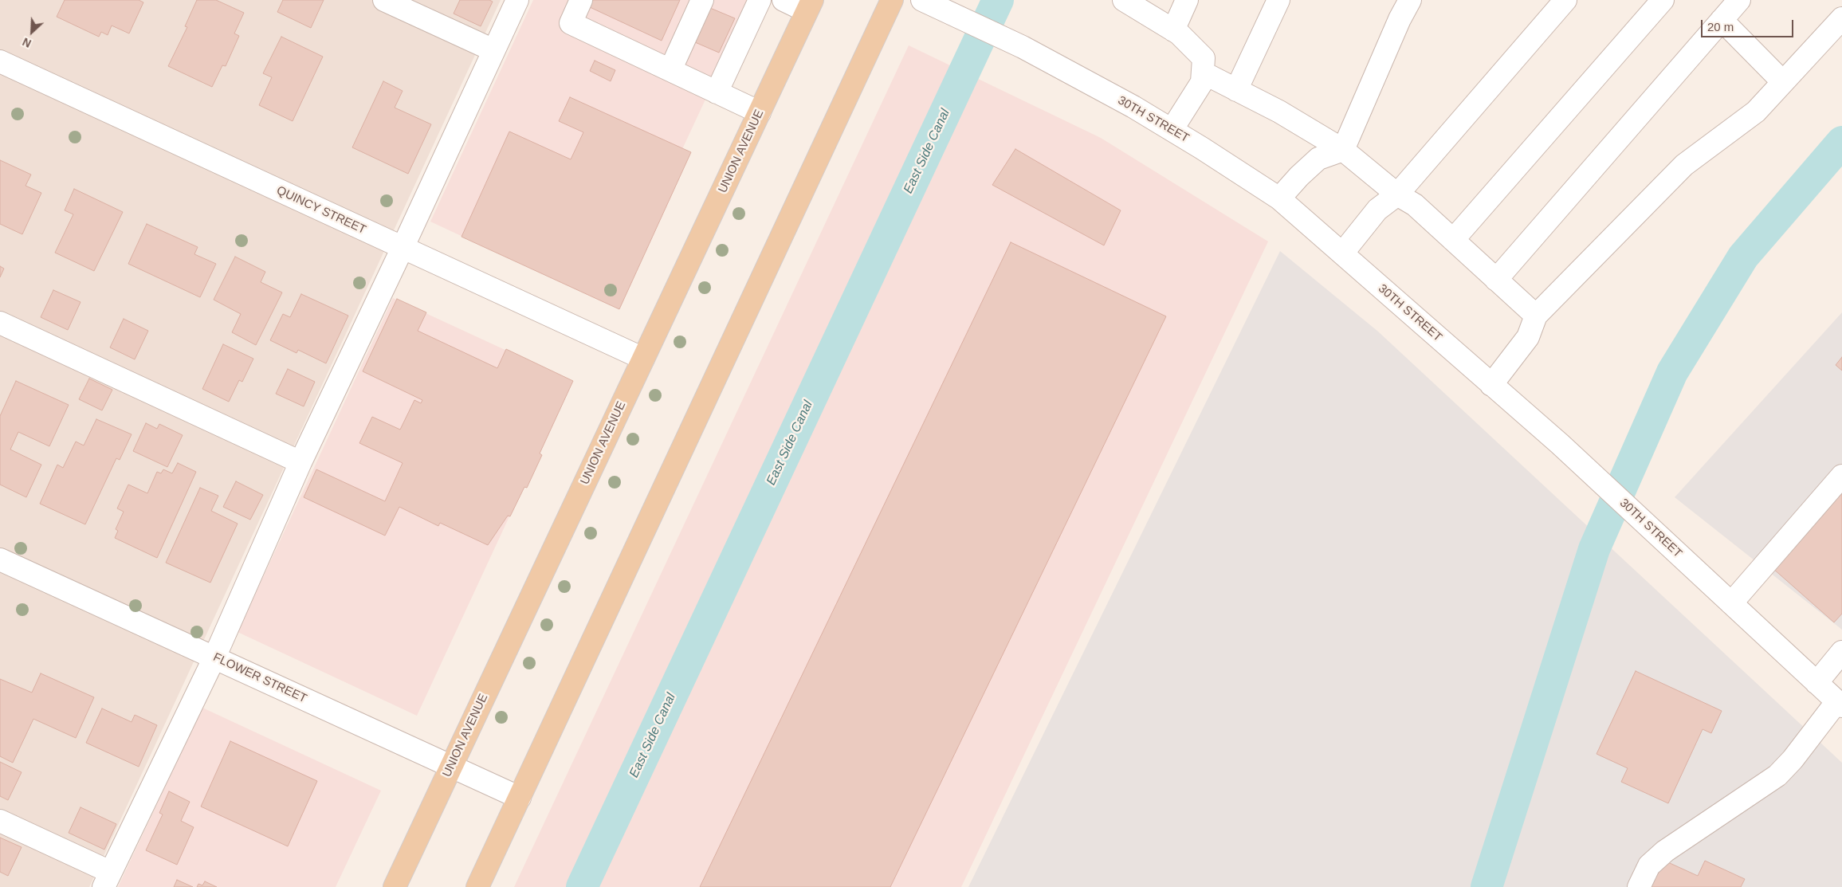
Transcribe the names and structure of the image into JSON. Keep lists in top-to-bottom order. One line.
{"streets":{"main road":["UNION AVENUE"],"street":["30TH STREET","QUINCY STREET","FLOWER STREET"]},"crossings":[["UNION AVENUE","QUINCY STREET"],["UNION AVENUE","FLOWER STREET"]],"water":["East Side Canal"],"scale_bar":"20 m","north":"bottom left"}
